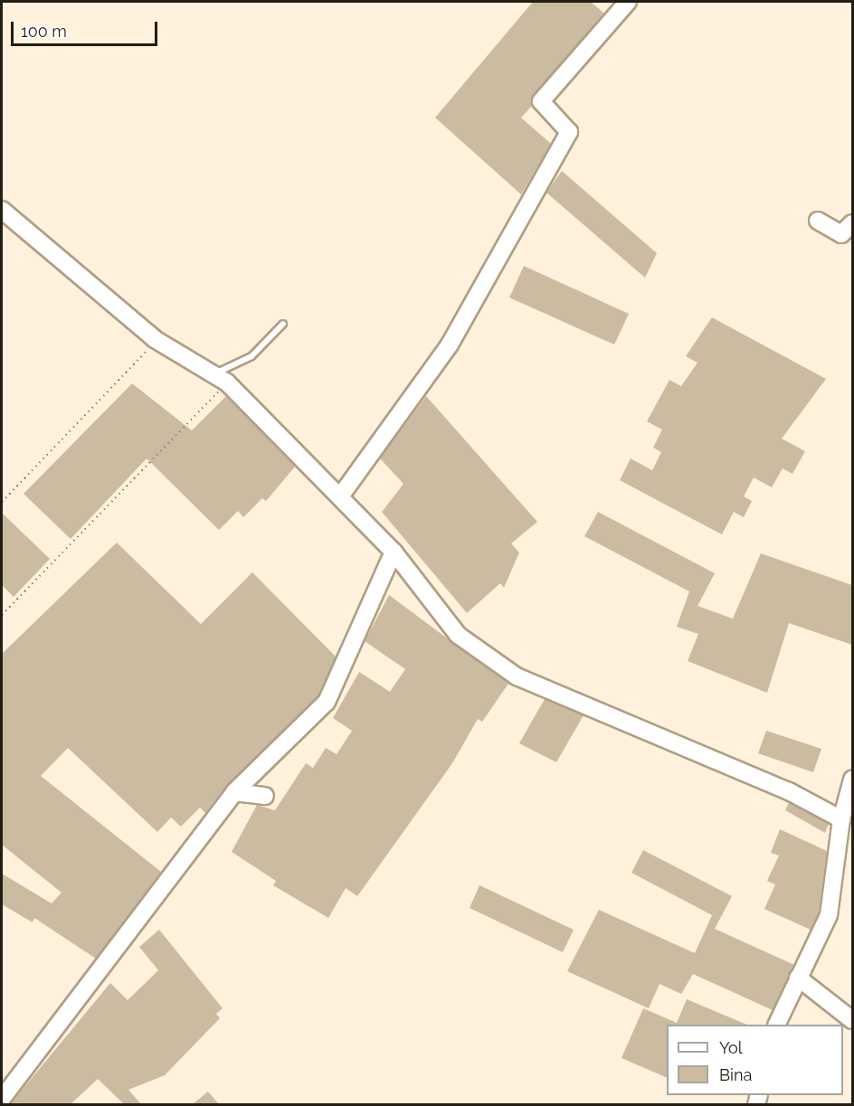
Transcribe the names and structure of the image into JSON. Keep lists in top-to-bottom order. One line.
{"legend":["Yol","Bina"],"scale_bar":"100 m"}
